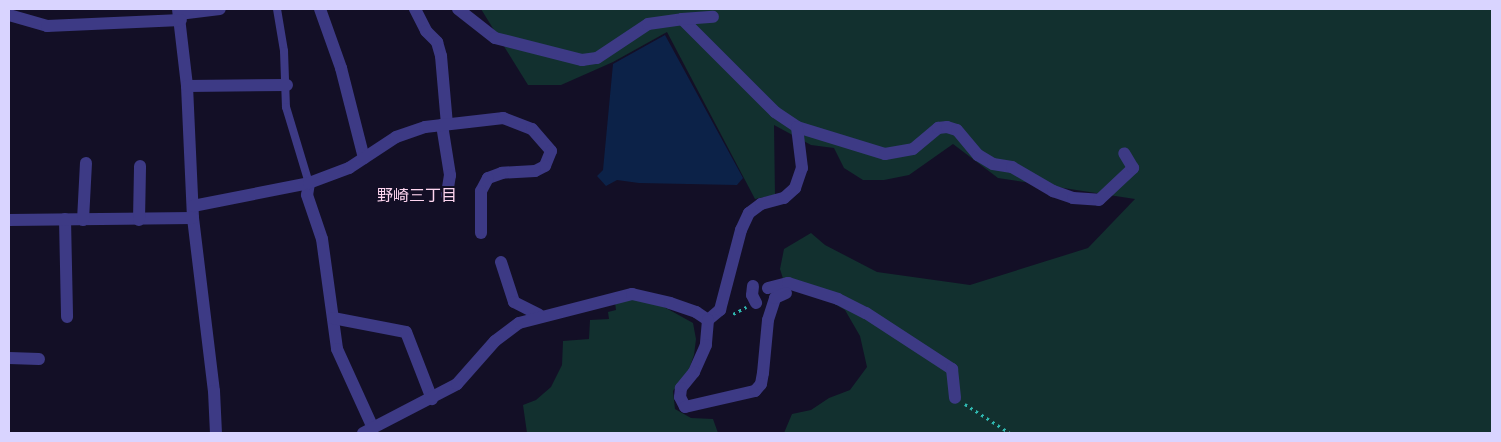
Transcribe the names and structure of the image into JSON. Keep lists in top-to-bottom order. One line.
{"districts":["野崎三丁目"]}
